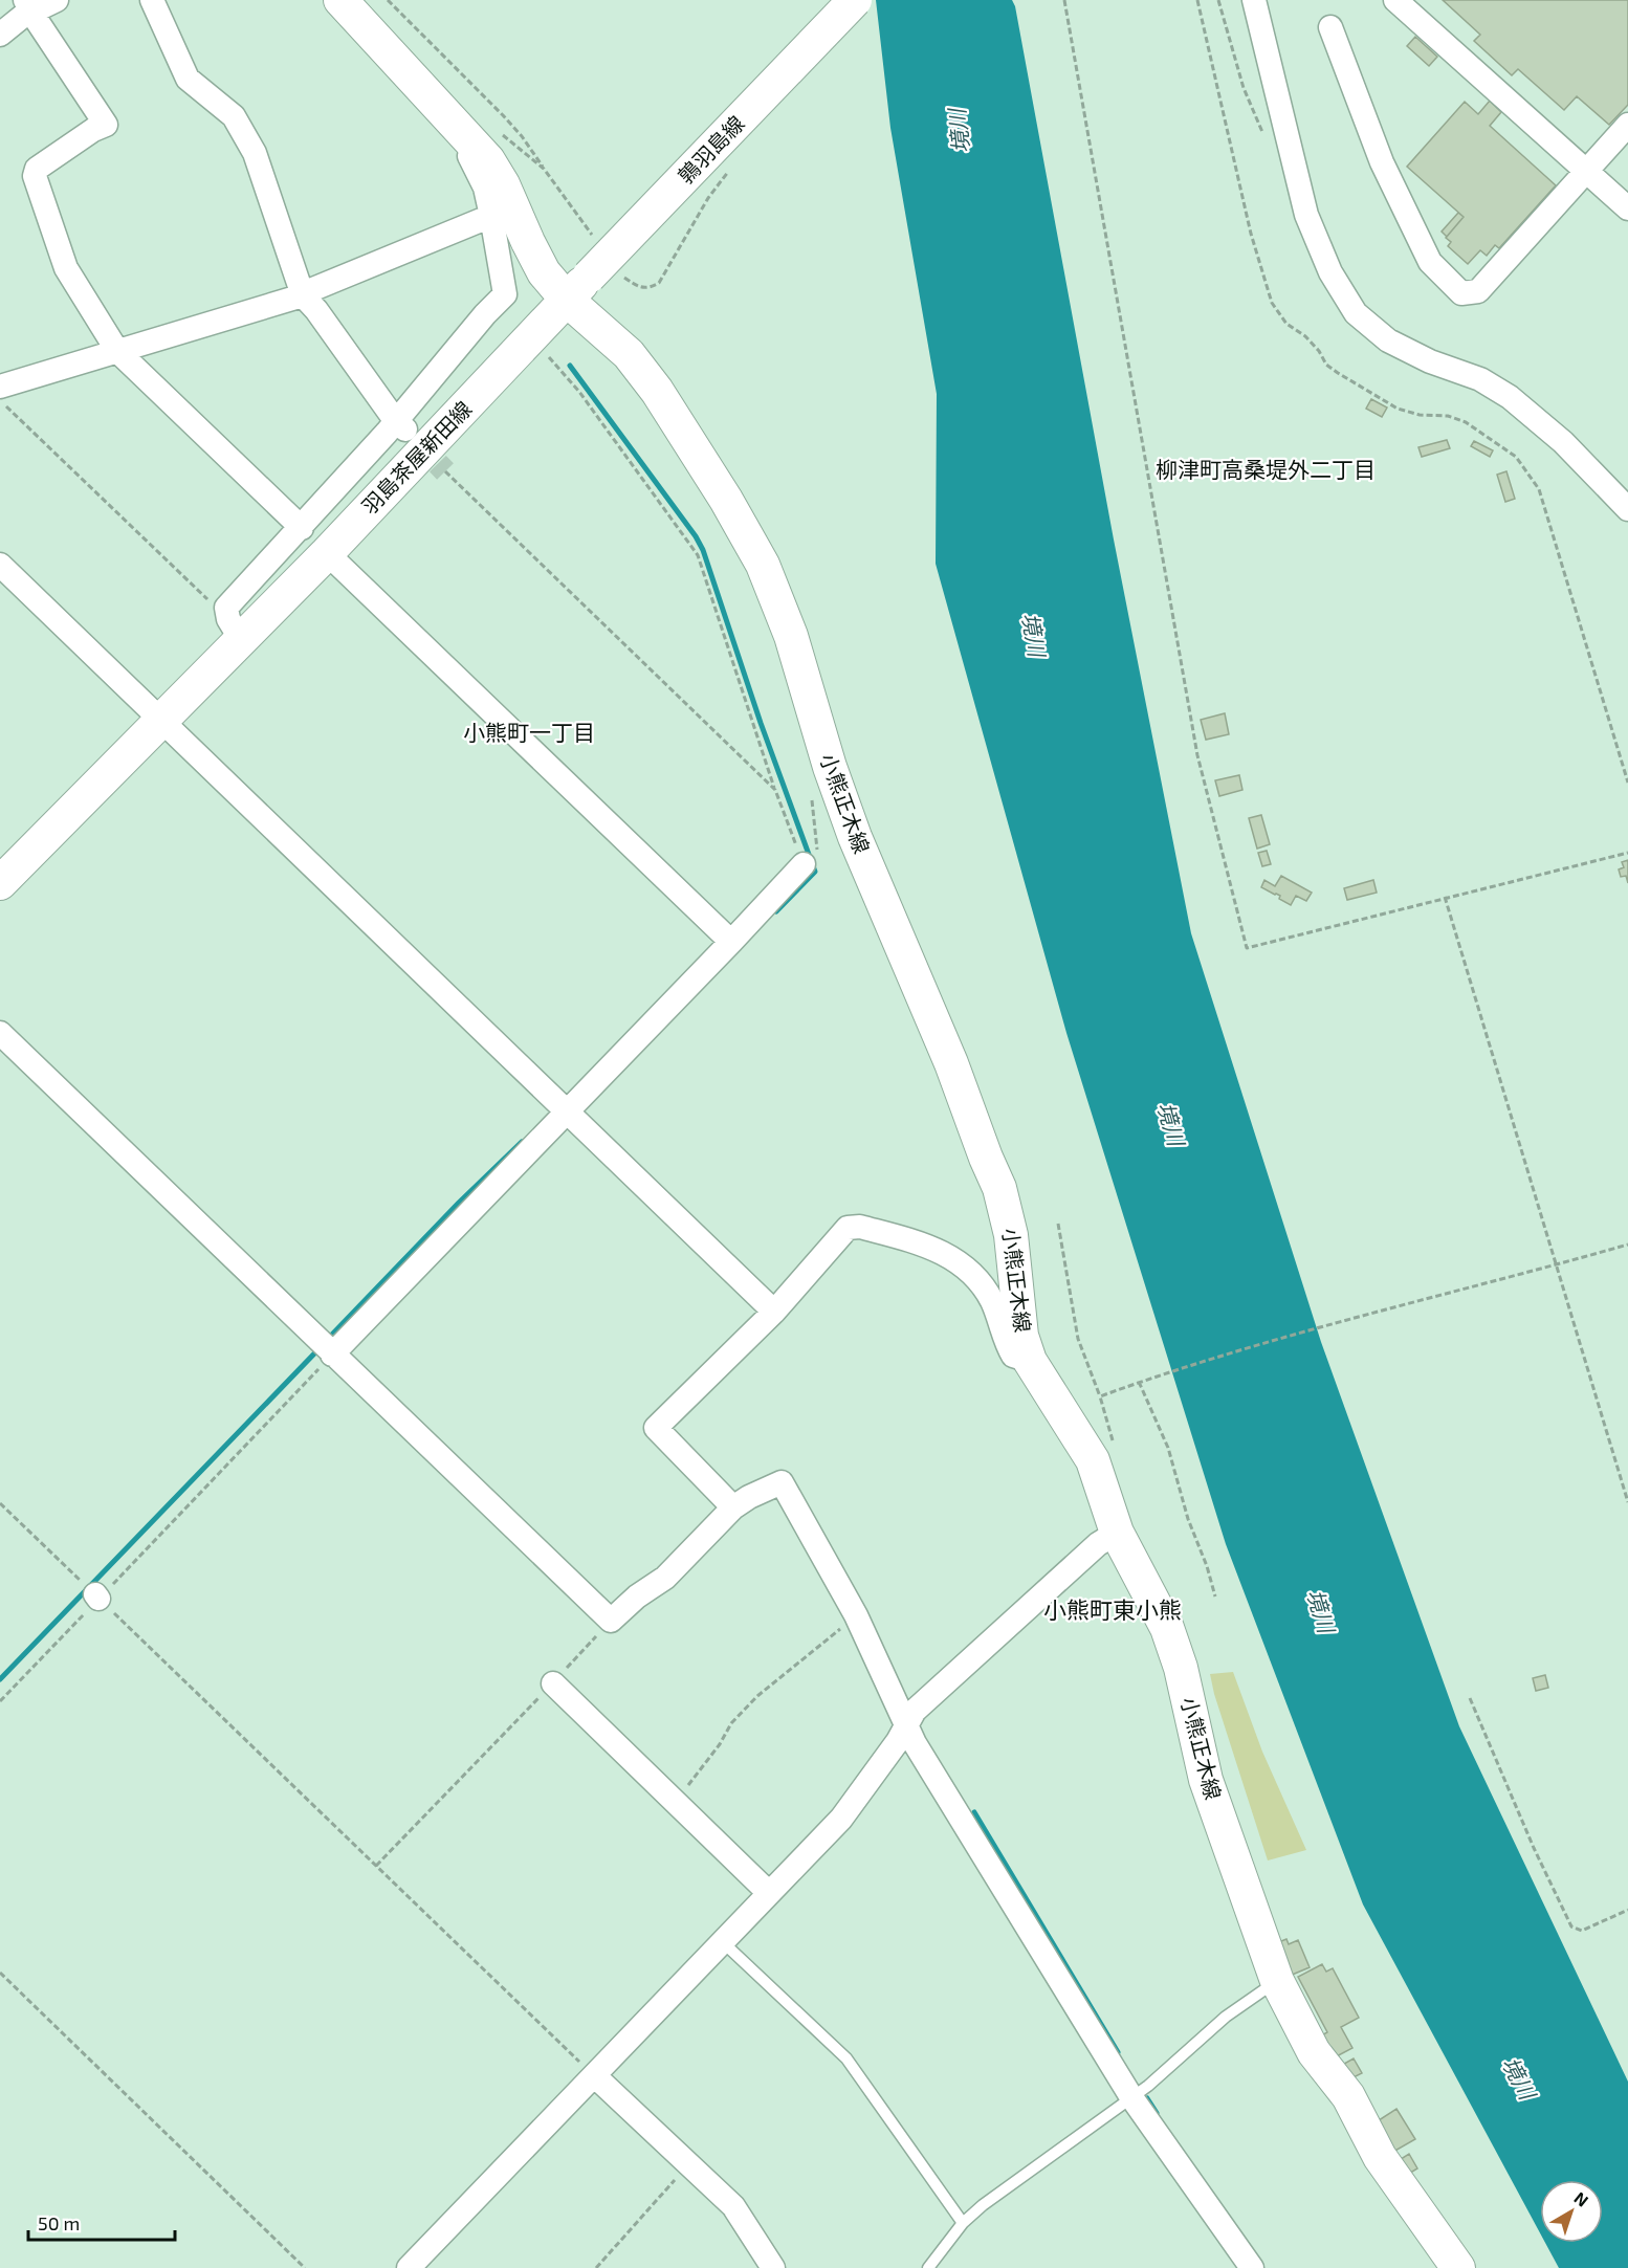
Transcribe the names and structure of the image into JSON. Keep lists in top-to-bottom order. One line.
{"streets":{"main road":["鶉羽島線","羽島茶屋新田線","小熊正木線"]},"crossings":[["鶉羽島線","羽島茶屋新田線"],["鶉羽島線","小熊正木線"],["羽島茶屋新田線","小熊正木線"]],"districts":["柳津町高桑堤外二丁目","小熊町一丁目","小熊町東小熊"],"water":["境川"],"scale_bar":"50 m","north":"top right"}
